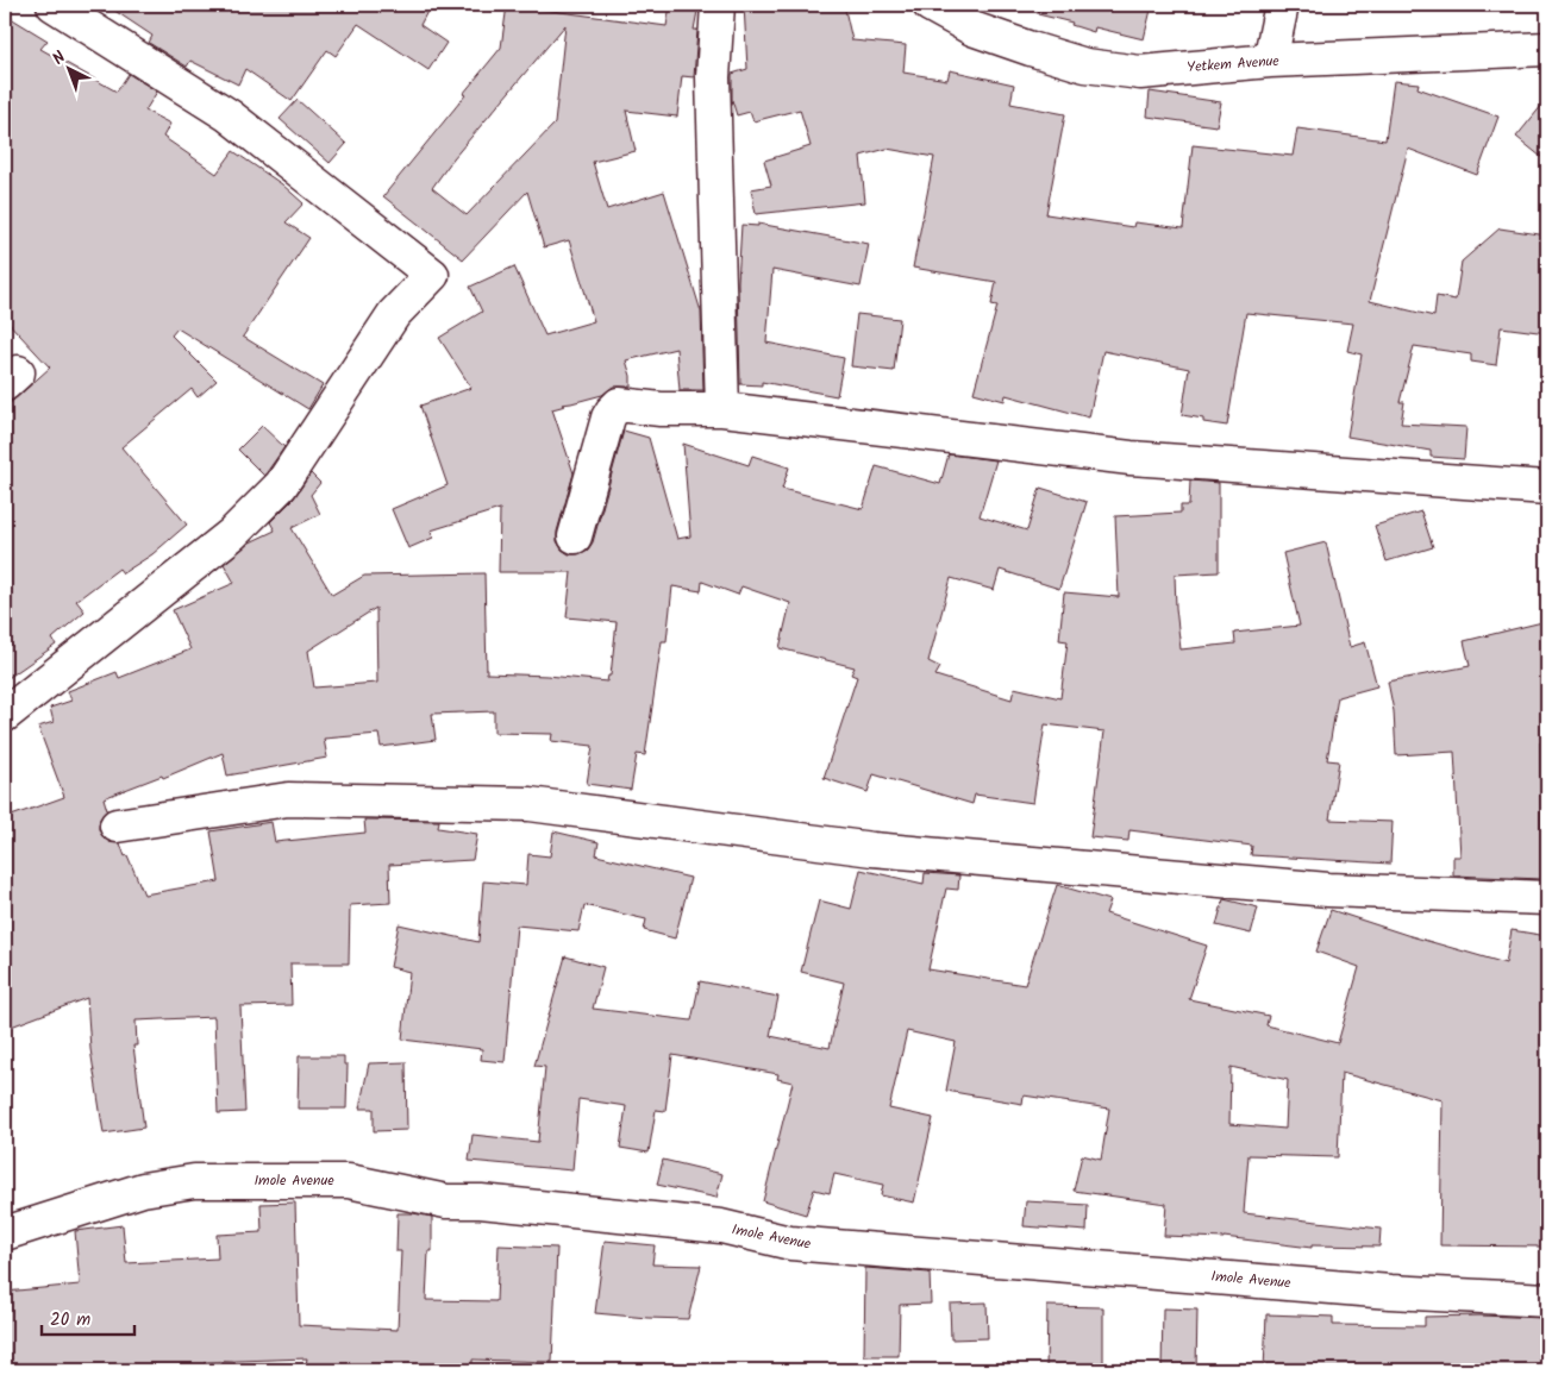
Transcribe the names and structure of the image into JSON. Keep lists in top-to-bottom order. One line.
{"streets":{"street":["Yetkem Avenue","Imole Avenue"]},"scale_bar":"20 m","north":"top left"}
